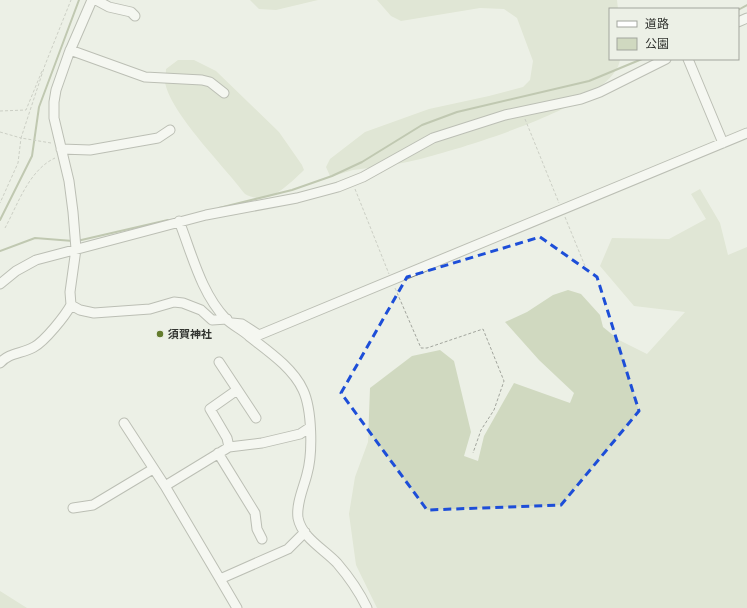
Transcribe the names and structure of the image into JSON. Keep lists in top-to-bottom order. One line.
{"places":["須賀神社"],"legend":["道路","公園"]}
